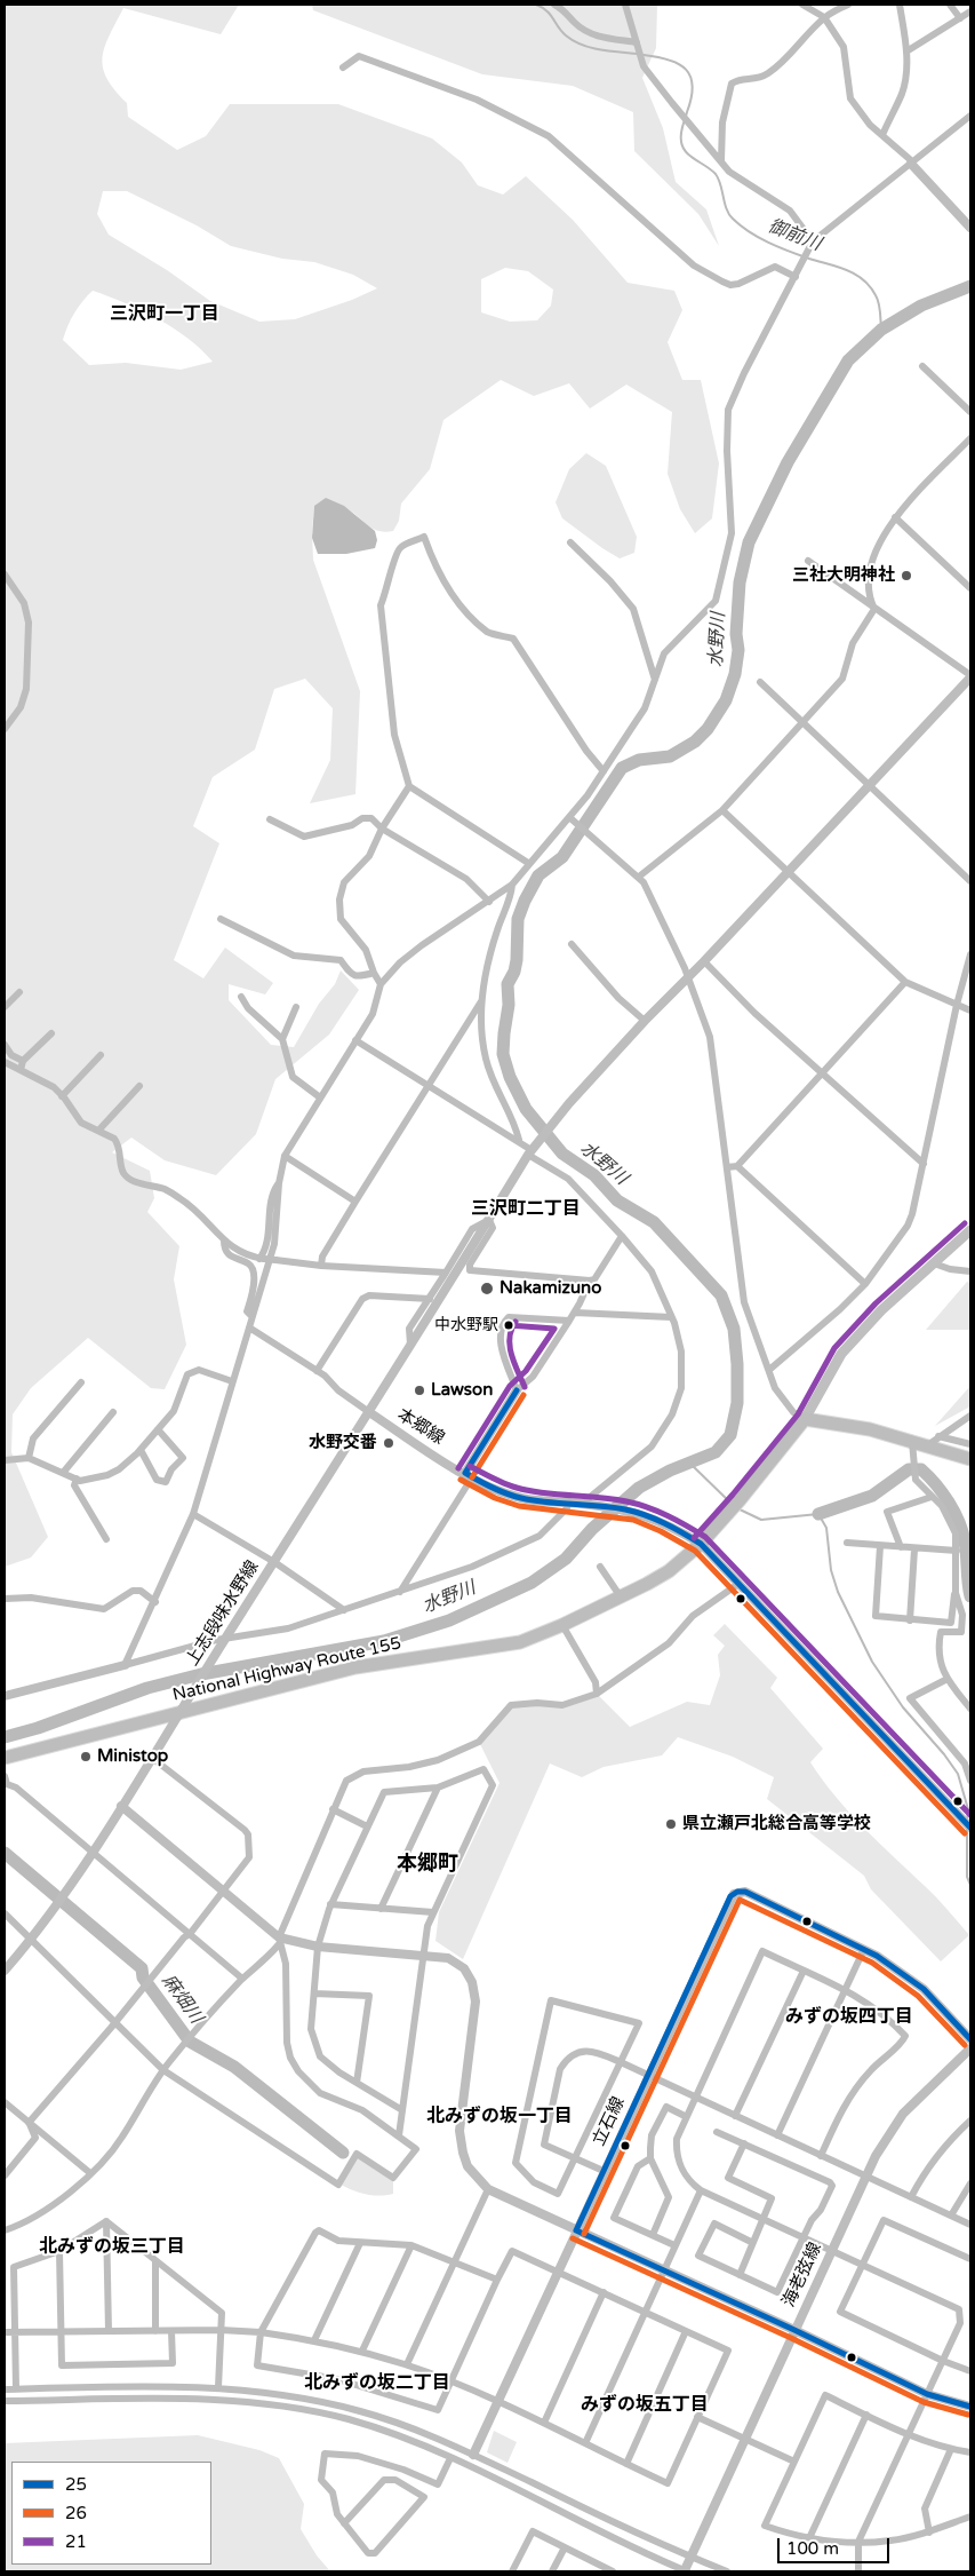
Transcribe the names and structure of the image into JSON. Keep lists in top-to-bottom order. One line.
{"streets":{"highway":["National Highway Route 155"],"street":["本郷線","上志段味水野線","立石線","海老弦線"]},"crossings":[["本郷線","上志段味水野線"],["本郷線","National Highway Route 155"],["上志段味水野線","National Highway Route 155"]],"districts":["三沢町一丁目","三沢町二丁目","本郷町","みずの坂四丁目","北みずの坂一丁目","北みずの坂三丁目","北みずの坂二丁目","みずの坂五丁目"],"water":["御前川","水野川","麻畑川"],"places":["三社大明神社","Nakamizuno","中水野駅","Lawson","水野交番","Ministop","県立瀬戸北総合高等学校"],"lines":["transit line 21","transit line 25","transit line 26"],"legend":["25","26","21"],"scale_bar":"100 m"}
